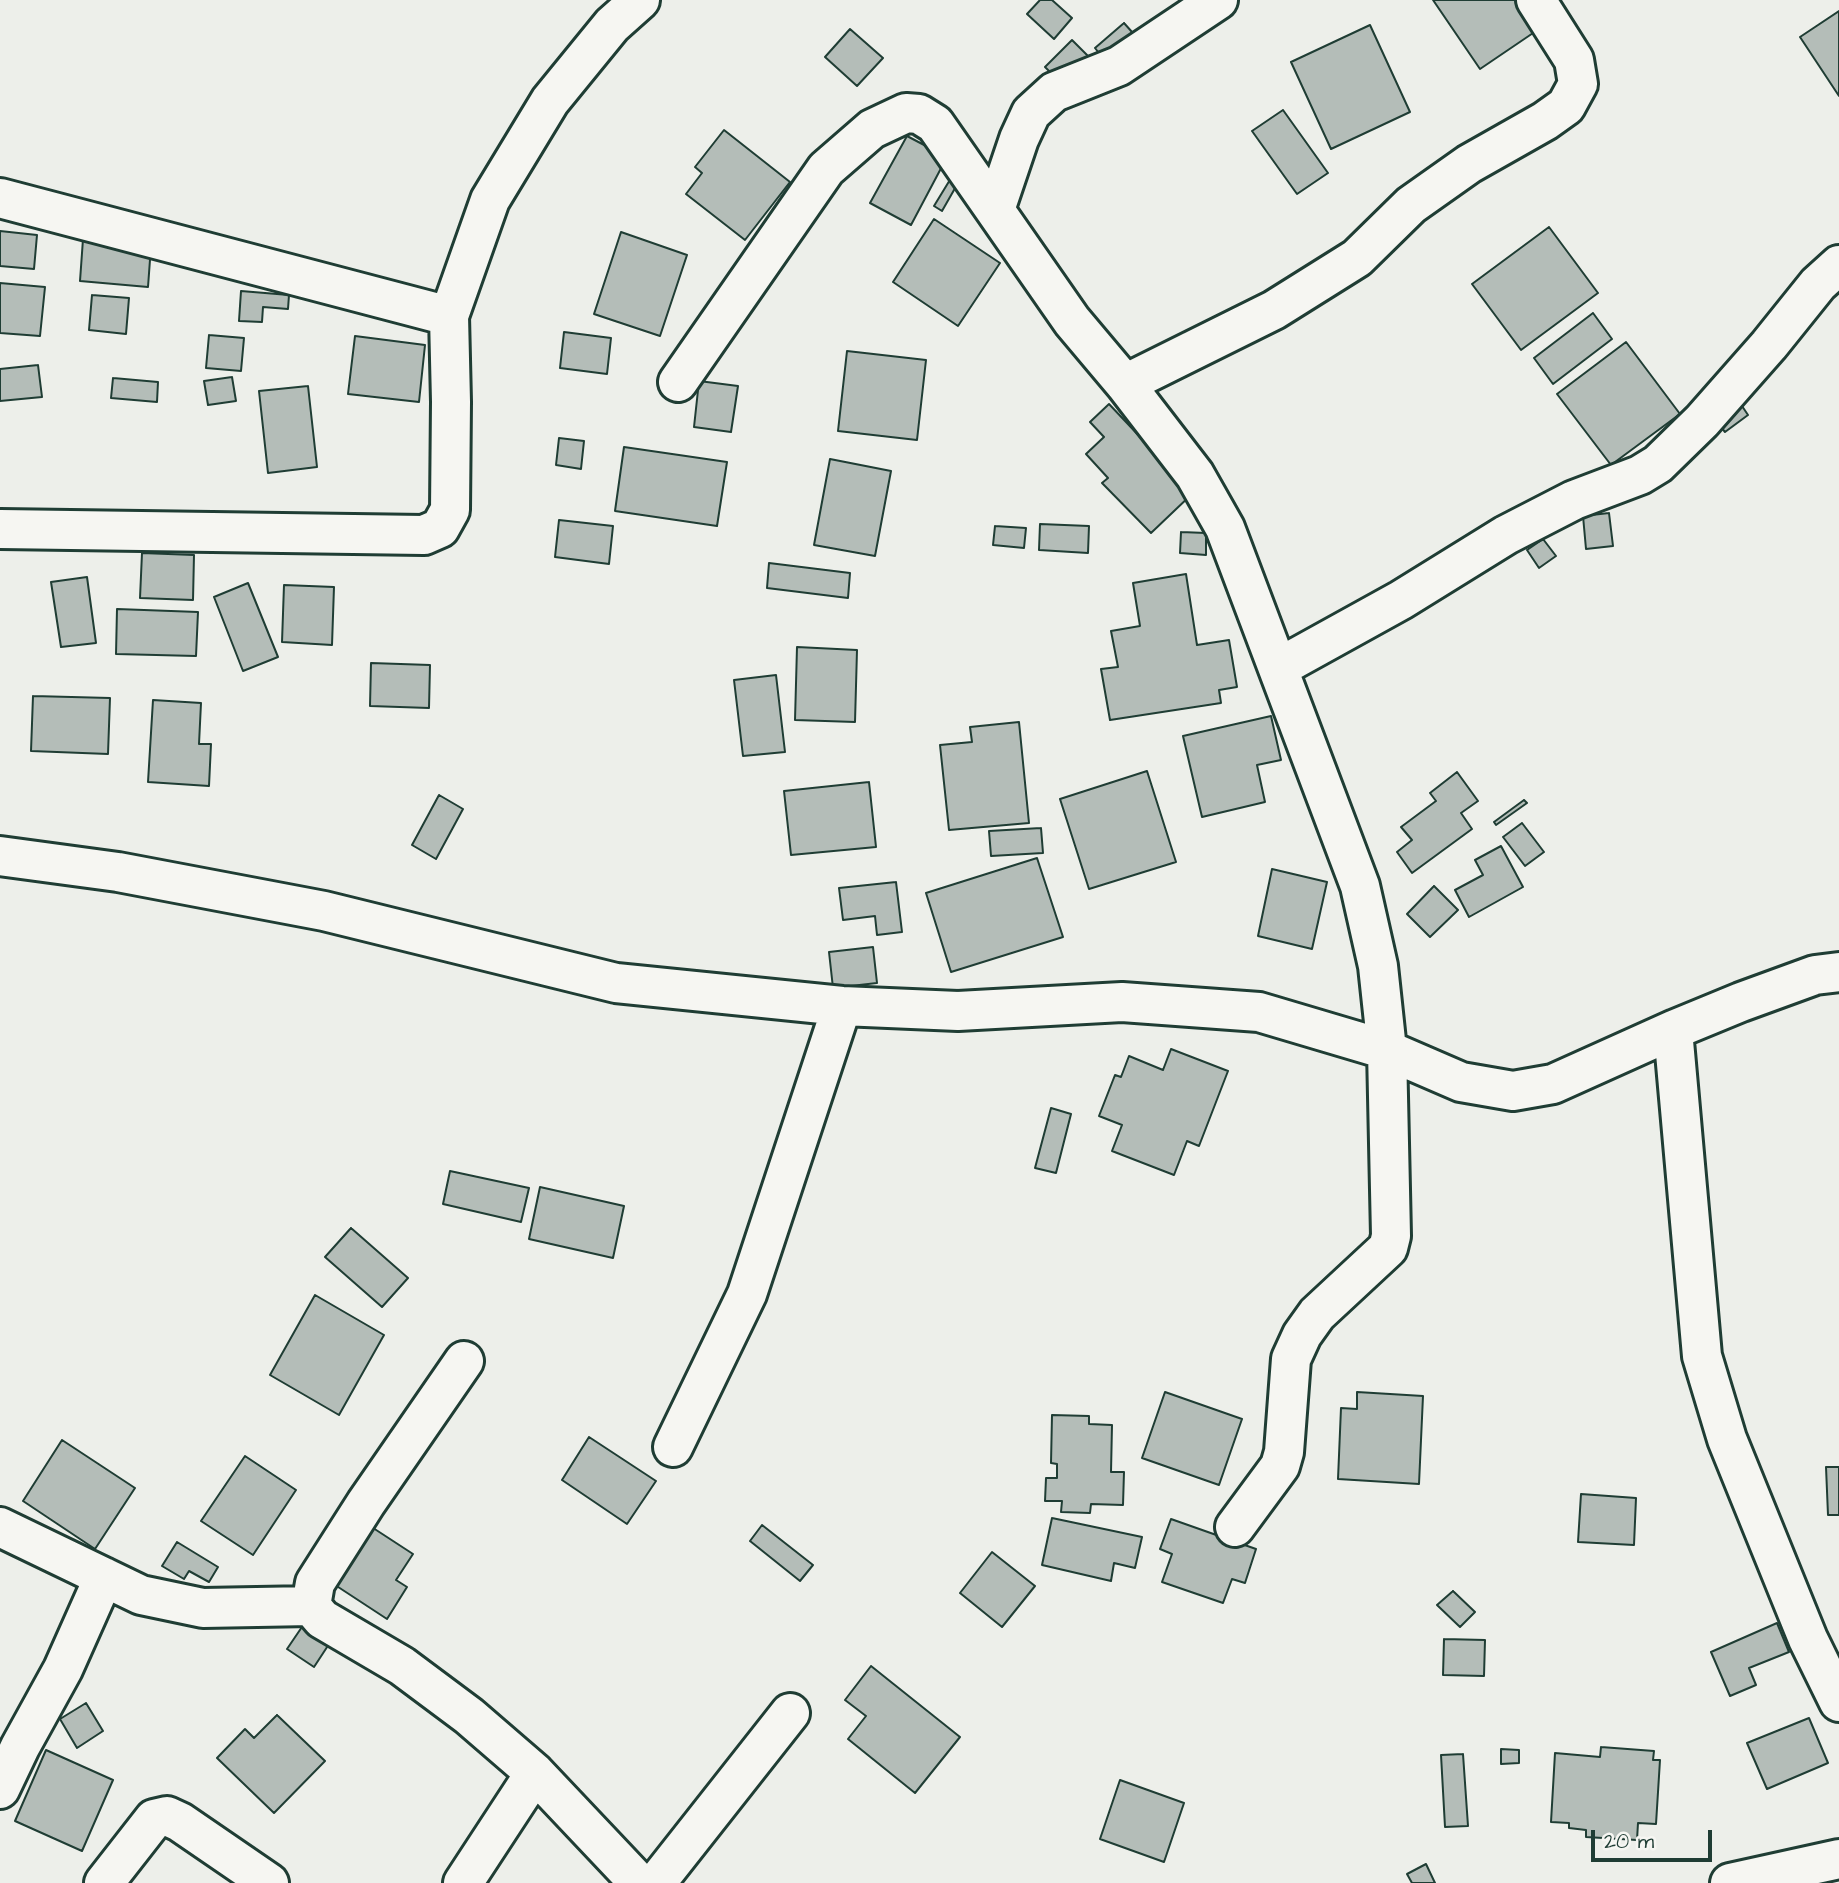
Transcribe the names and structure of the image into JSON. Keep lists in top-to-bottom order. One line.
{"scale_bar":"20 m"}
